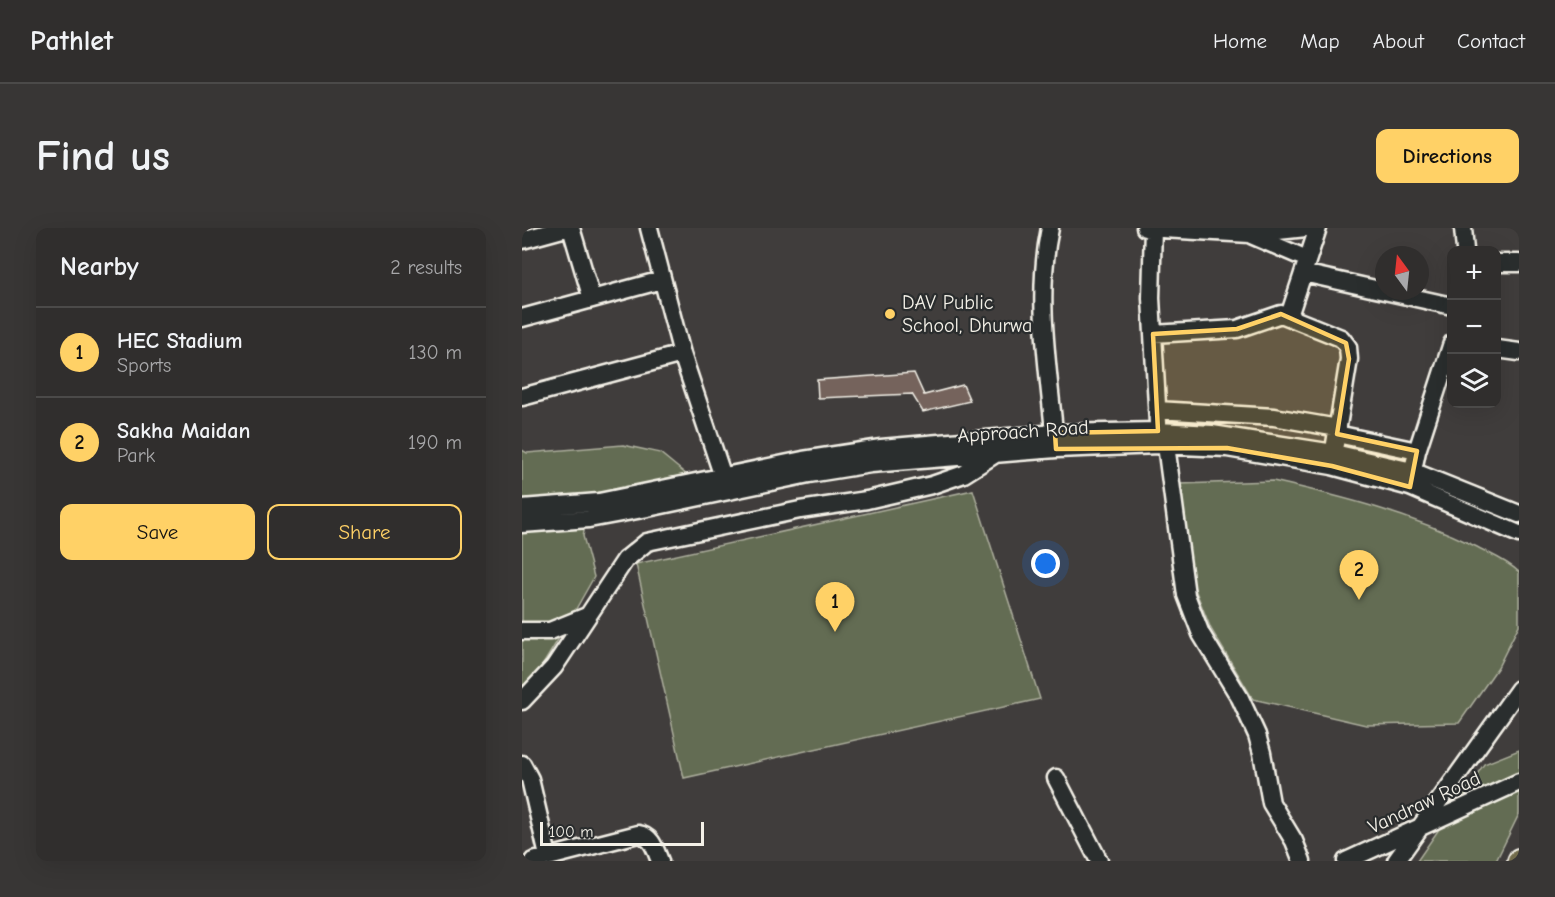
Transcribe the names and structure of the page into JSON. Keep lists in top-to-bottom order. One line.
{"streets":{"street":["Approach Road","Vandraw Road"]},"places":["DAV Public School, Dhurwa"],"scale_bar":"100 m","north":"top","page":{"header":"Pathlet","nav":["Home","Map","About","Contact"],"buttons":["Directions",["Save","Share"]],"title":"Find us","heading":["Nearby","2 results"],"map_buttons":["+","−"],"list":[{"mark":"1","name":"HEC Stadium","note":"Sports","value":"130 m"},{"mark":"2","name":"Sakha Maidan","note":"Park","value":"190 m"}],"pins":["2","1"],"scale":"100 m"}}
